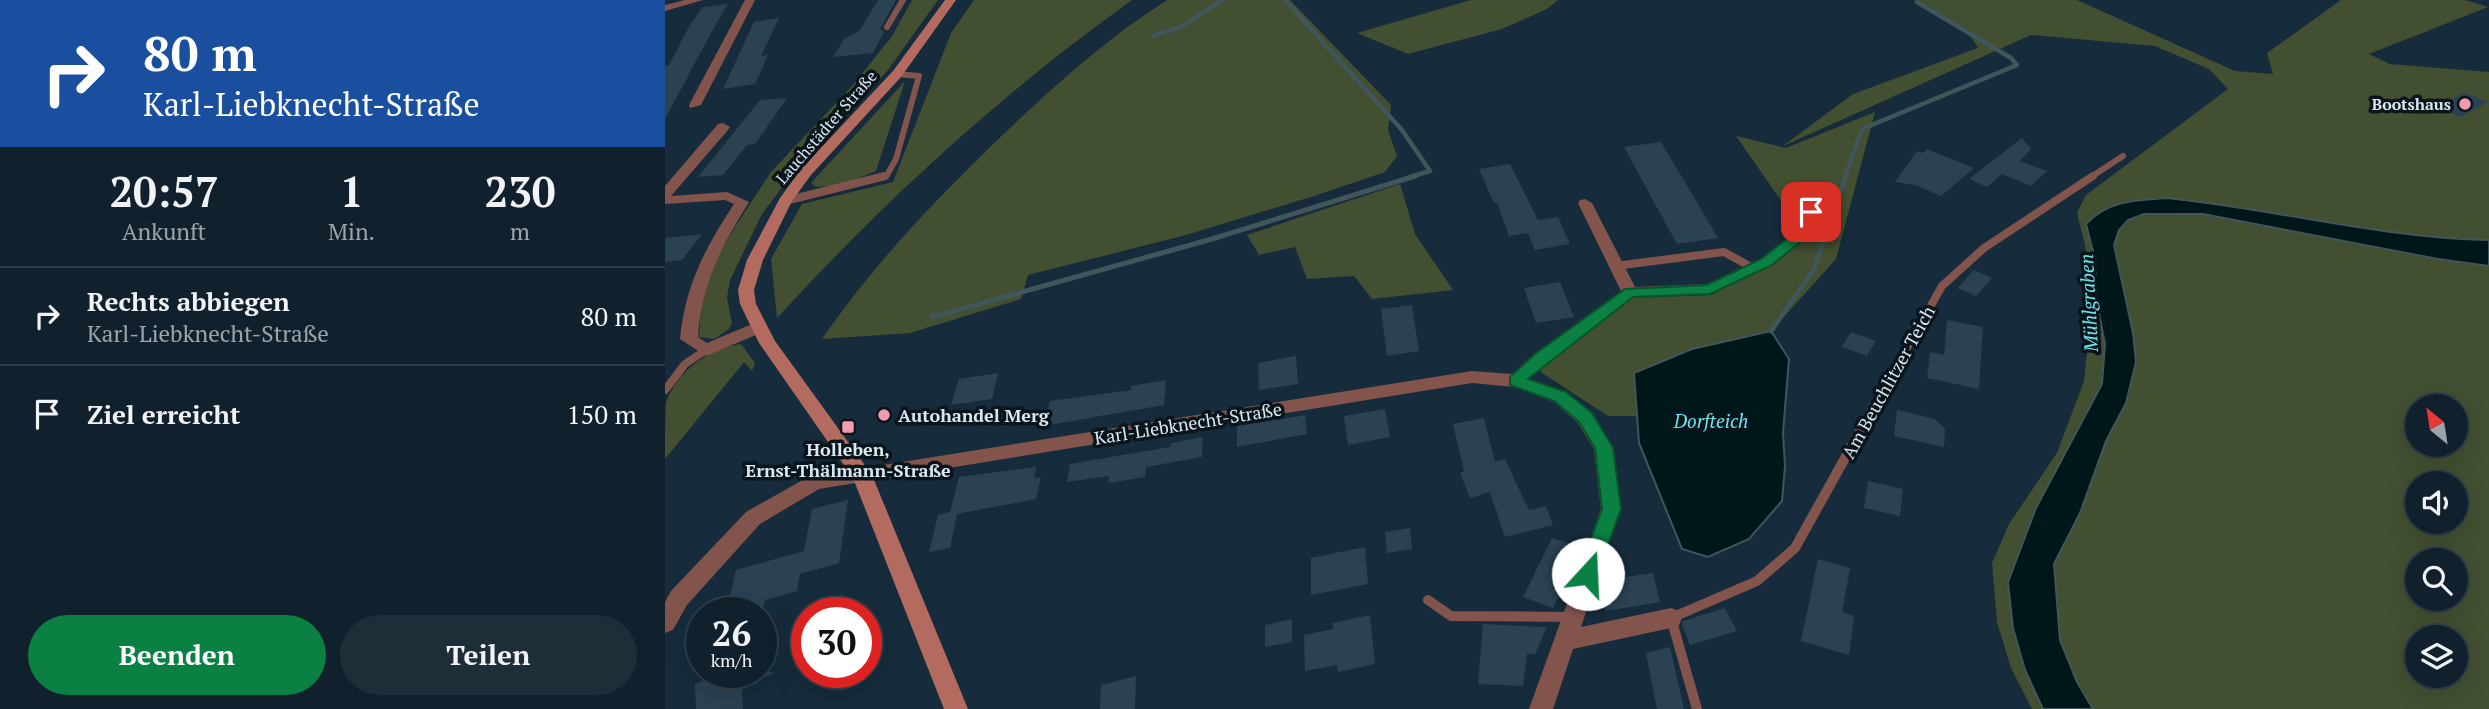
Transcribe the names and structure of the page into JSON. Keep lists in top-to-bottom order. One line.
{"streets":{"main road":["Lauchstädter Straße"],"street":["Am Beuchlitzer Teich","Karl-Liebknecht-Straße"]},"crossings":[["Lauchstädter Straße","Karl-Liebknecht-Straße"],["Am Beuchlitzer Teich","Karl-Liebknecht-Straße"]],"water":["Mühlgraben","Dorfteich"],"places":{"other":["Bootshaus","Autohandel Merg"],"transit":["Holleben, Ernst-Thälmann-Straße"]},"north":"top left","page":{"turn":["80 m","Karl-Liebknecht-Straße"],"eta":["20:57","Ankunft","1","Min.","230","m"],"list":[{"name":"Rechts abbiegen","note":"Karl-Liebknecht-Straße","value":"80 m"},{"name":"Ziel erreicht","value":"150 m"}],"speed":"26 km/h","limit":"30","buttons":["Beenden","Teilen"]}}
